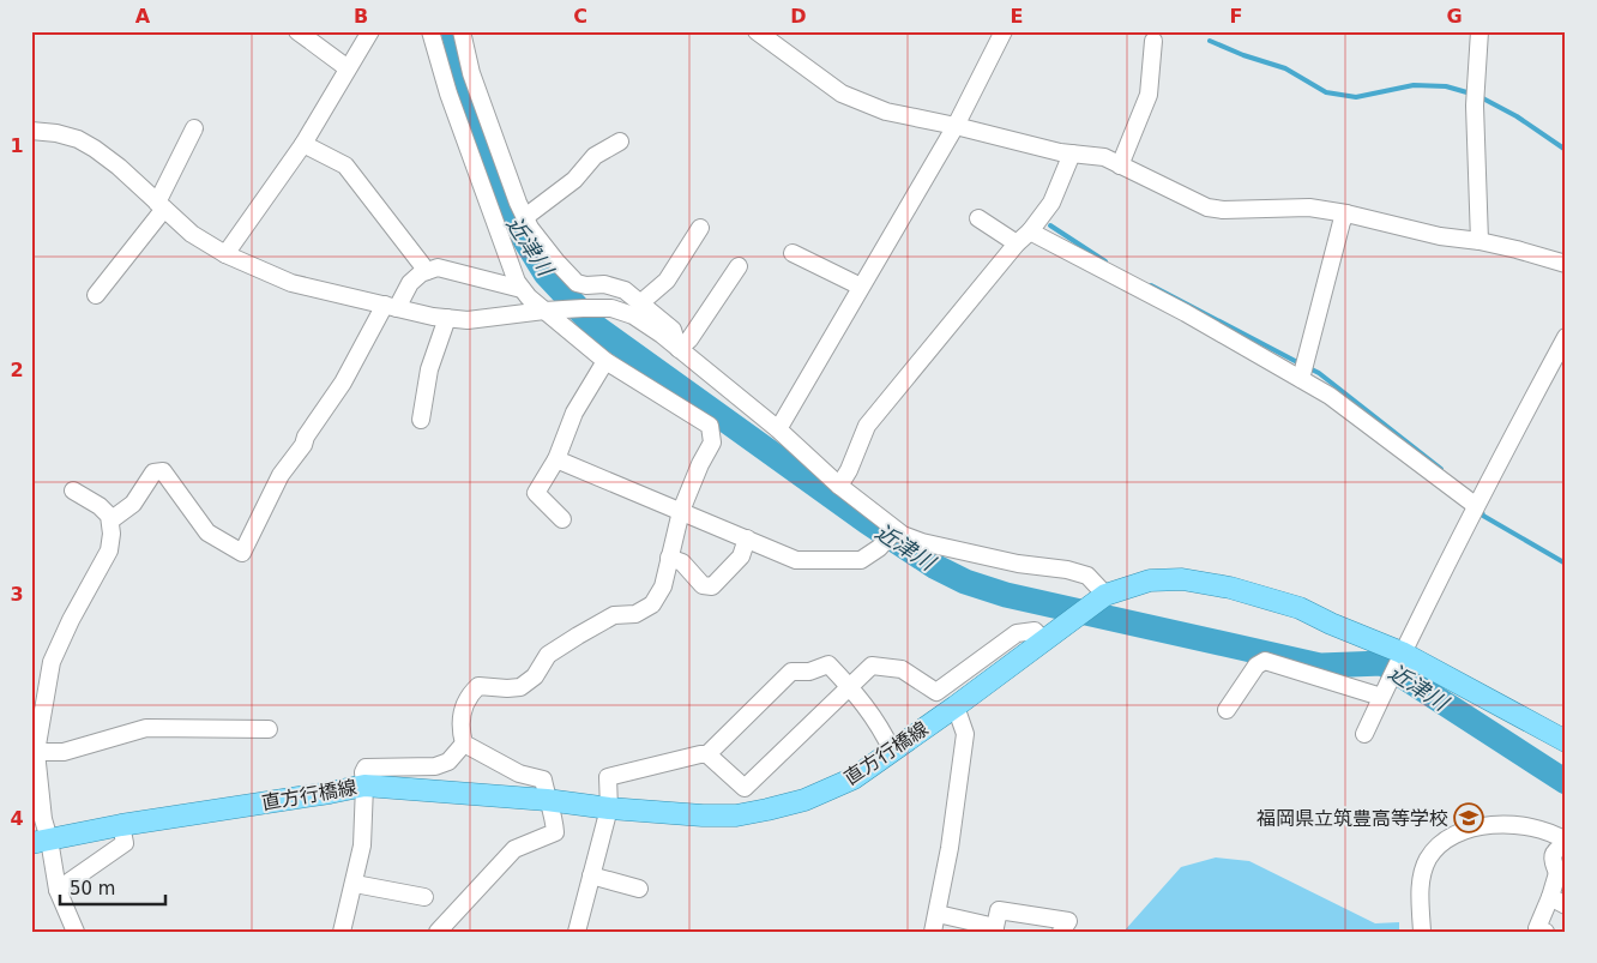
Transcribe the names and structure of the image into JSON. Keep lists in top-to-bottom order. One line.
{"streets":{"main road":["直方行橋線"]},"water":["近津川"],"places":{"school or university":["福岡県立筑豊高等学校"]},"scale_bar":"50 m","grid":{"columns":["A","B","C","D","E","F","G"],"rows":["1","2","3","4"]}}
